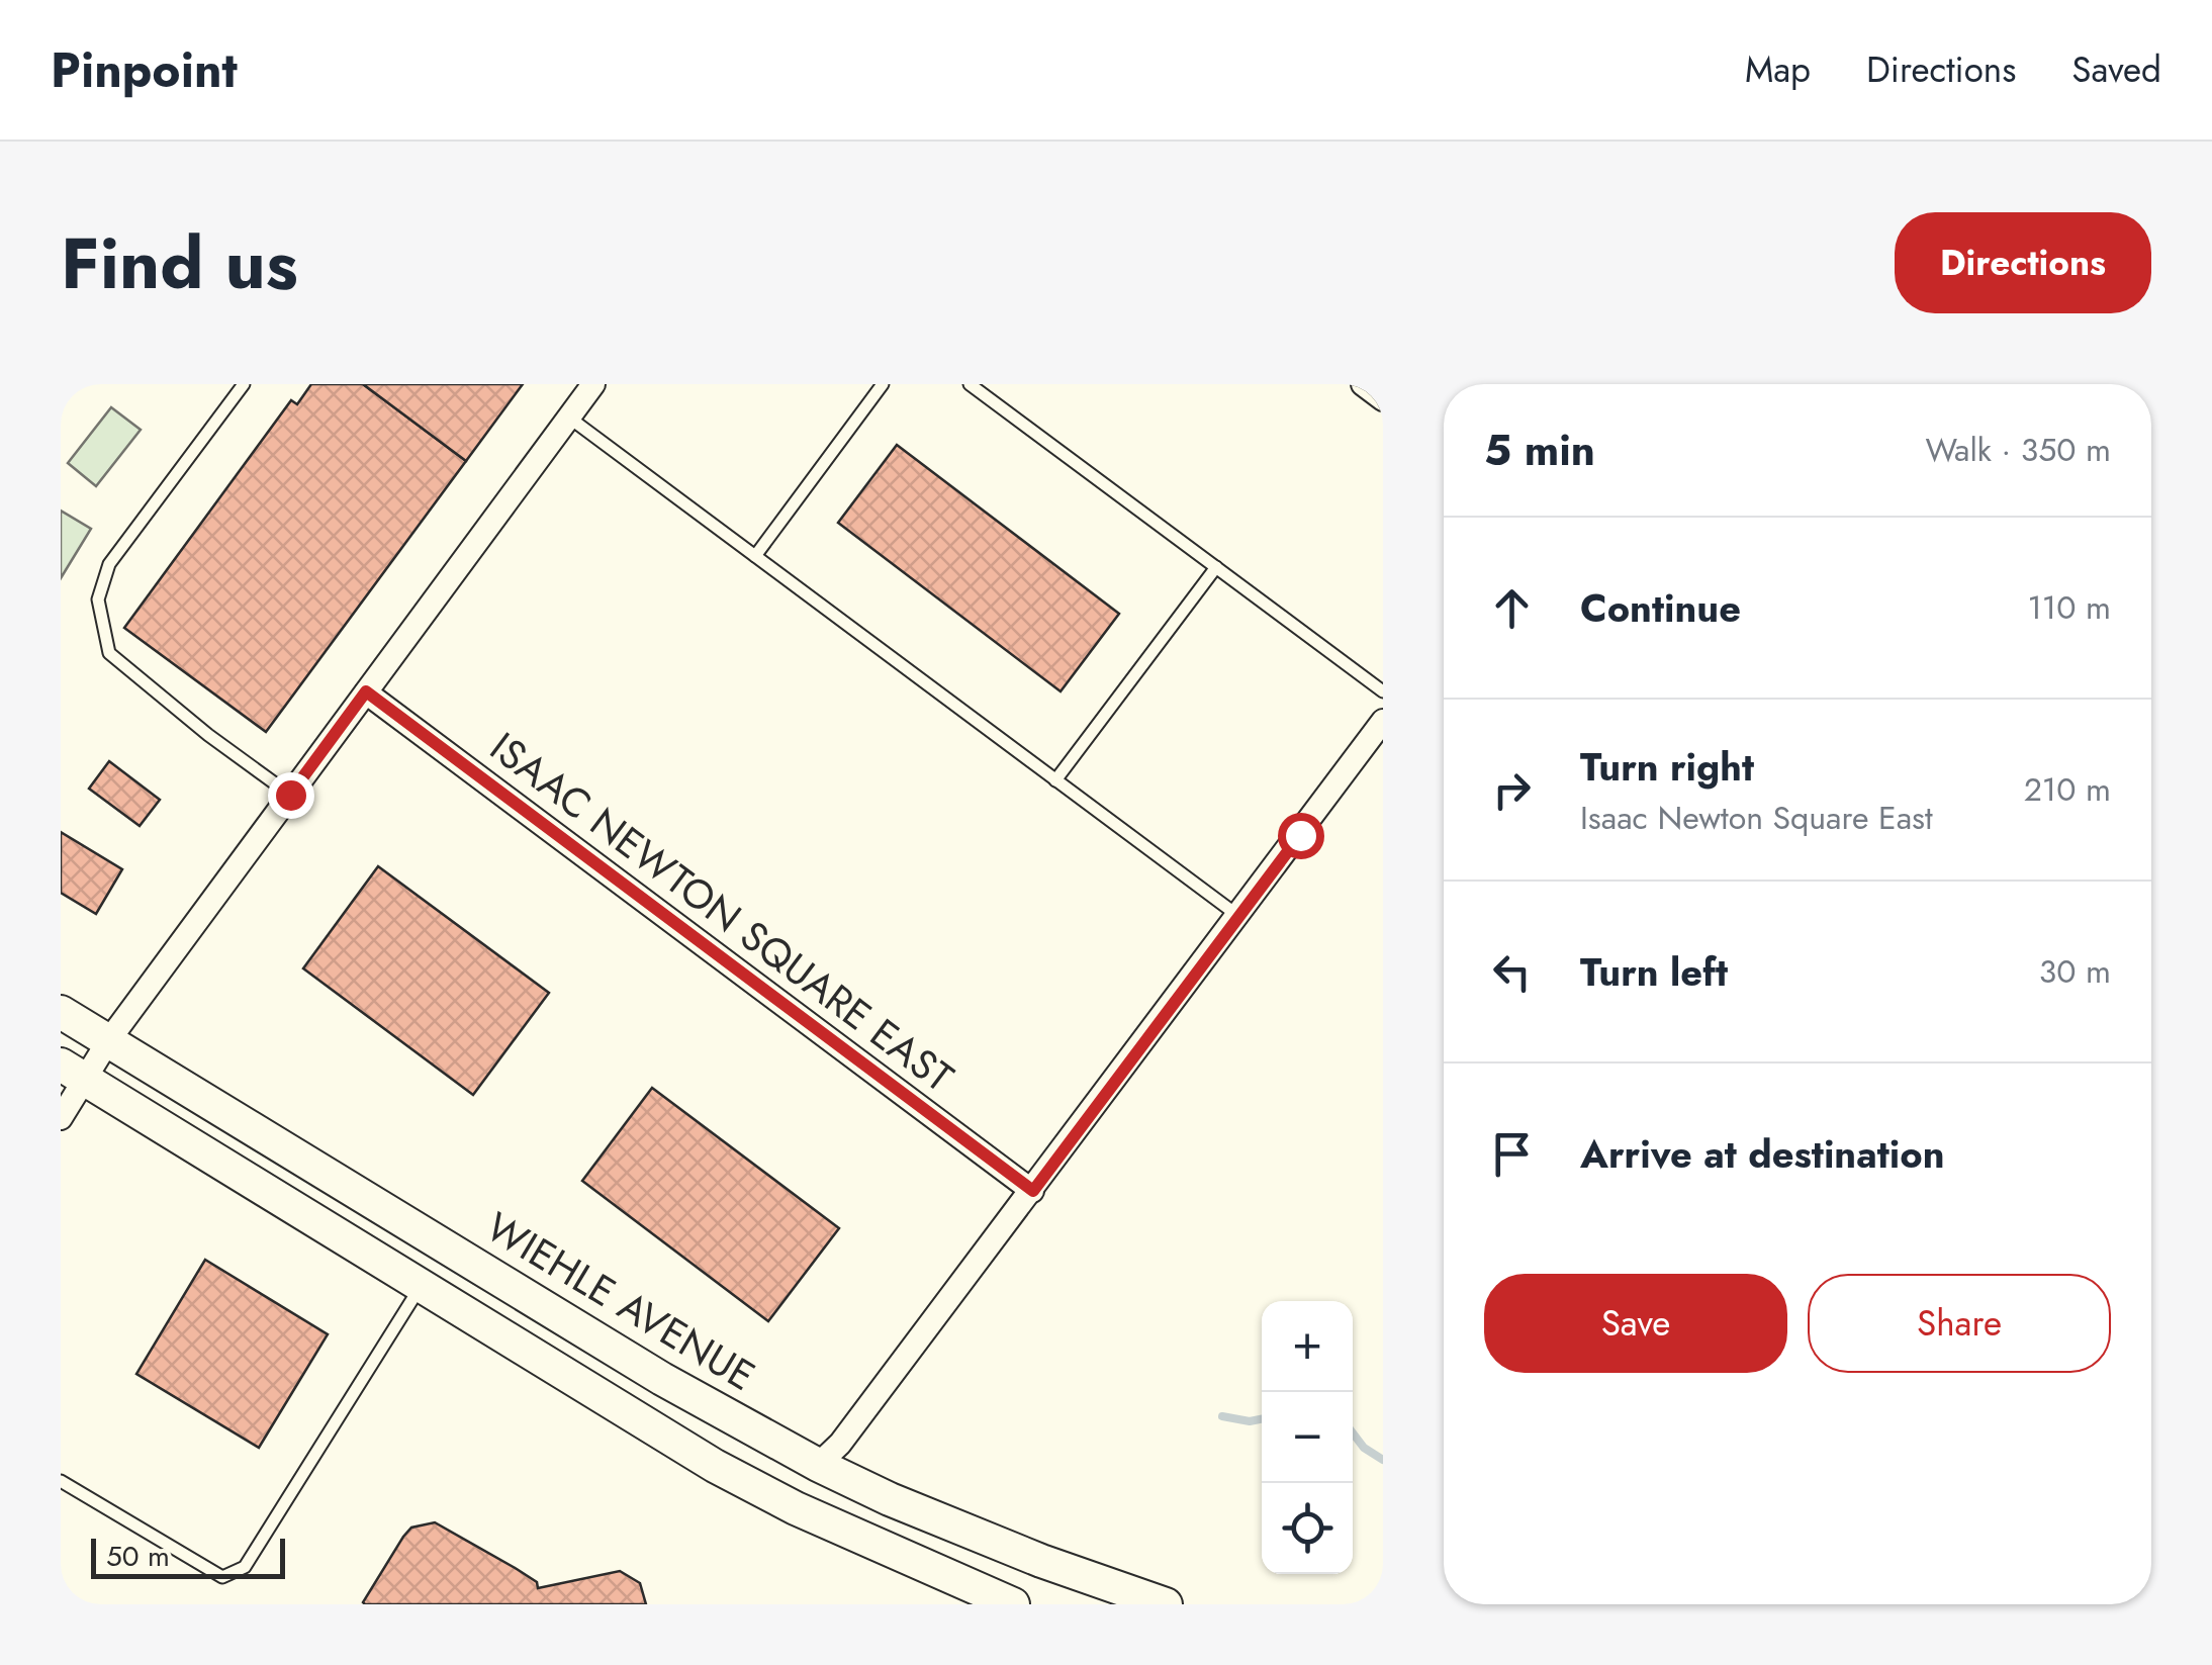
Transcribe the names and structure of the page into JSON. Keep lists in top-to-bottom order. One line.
{"streets":{"main road":["WIEHLE AVENUE"],"street":["ISAAC NEWTON SQUARE EAST"]},"scale_bar":"50 m","page":{"header":"Pinpoint","nav":["Map","Directions","Saved"],"title":"Find us","buttons":["Directions",["Save","Share"]],"heading":["5 min","Walk · 350 m"],"list":[["Continue","110 m"],["Turn right","Isaac Newton Square East","210 m"],["Turn left","30 m"],"Arrive at destination"],"map_buttons":["+","−"],"scale":"50 m"}}
